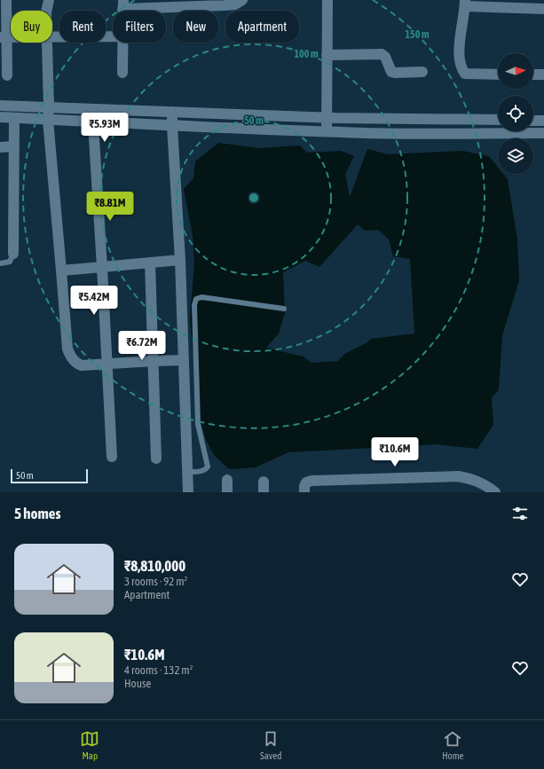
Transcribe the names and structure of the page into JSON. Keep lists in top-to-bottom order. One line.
{"scale_bar":"50 m","north":"right","page":{"chip":["Buy","Rent","Filters","New","Apartment"],"price":["₹5.93M","₹8.81M","₹5.42M","₹6.72M","₹10.6M"],"scale":"50 m","heading":"5 homes","list":[{"name":"₹8,810,000","note":"3 rooms · 92 m² · Apartment"},{"name":"₹10.6M","note":"4 rooms · 132 m² · House"}],"tabs":["Map","Saved","Home"]},"rings":["150 m","100 m","50 m"]}
